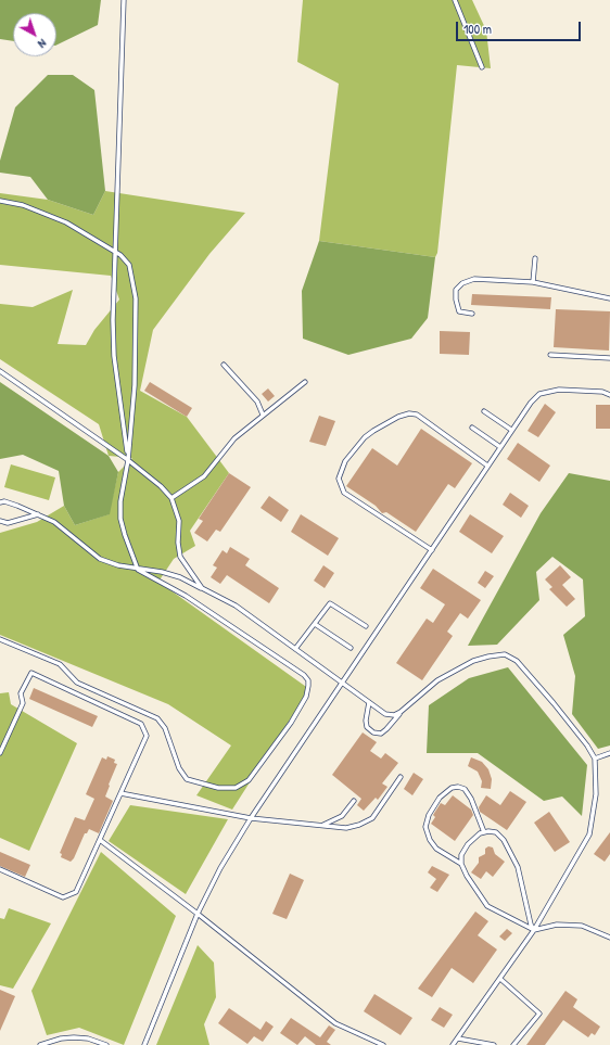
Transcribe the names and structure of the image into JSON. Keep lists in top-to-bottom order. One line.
{"scale_bar":"100 m","north":"bottom right"}
